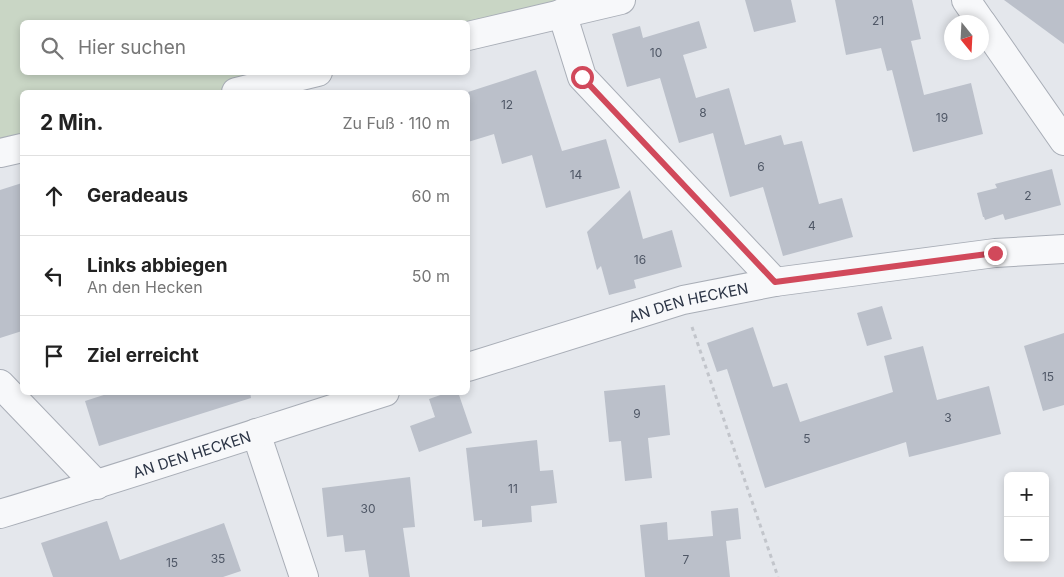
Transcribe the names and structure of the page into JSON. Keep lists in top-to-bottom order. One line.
{"streets":{"street":["AN DEN HECKEN"]},"house_numbers":["21","10","12","8","19","6","14","2","4","16","15","9","3","5","11","30","35","7","15"],"north":"bottom","page":{"search":"Hier suchen","heading":["2 Min.","Zu Fuß · 110 m"],"list":[["Geradeaus","60 m"],["Links abbiegen","An den Hecken","50 m"],"Ziel erreicht"],"map_buttons":["+","−"]}}
